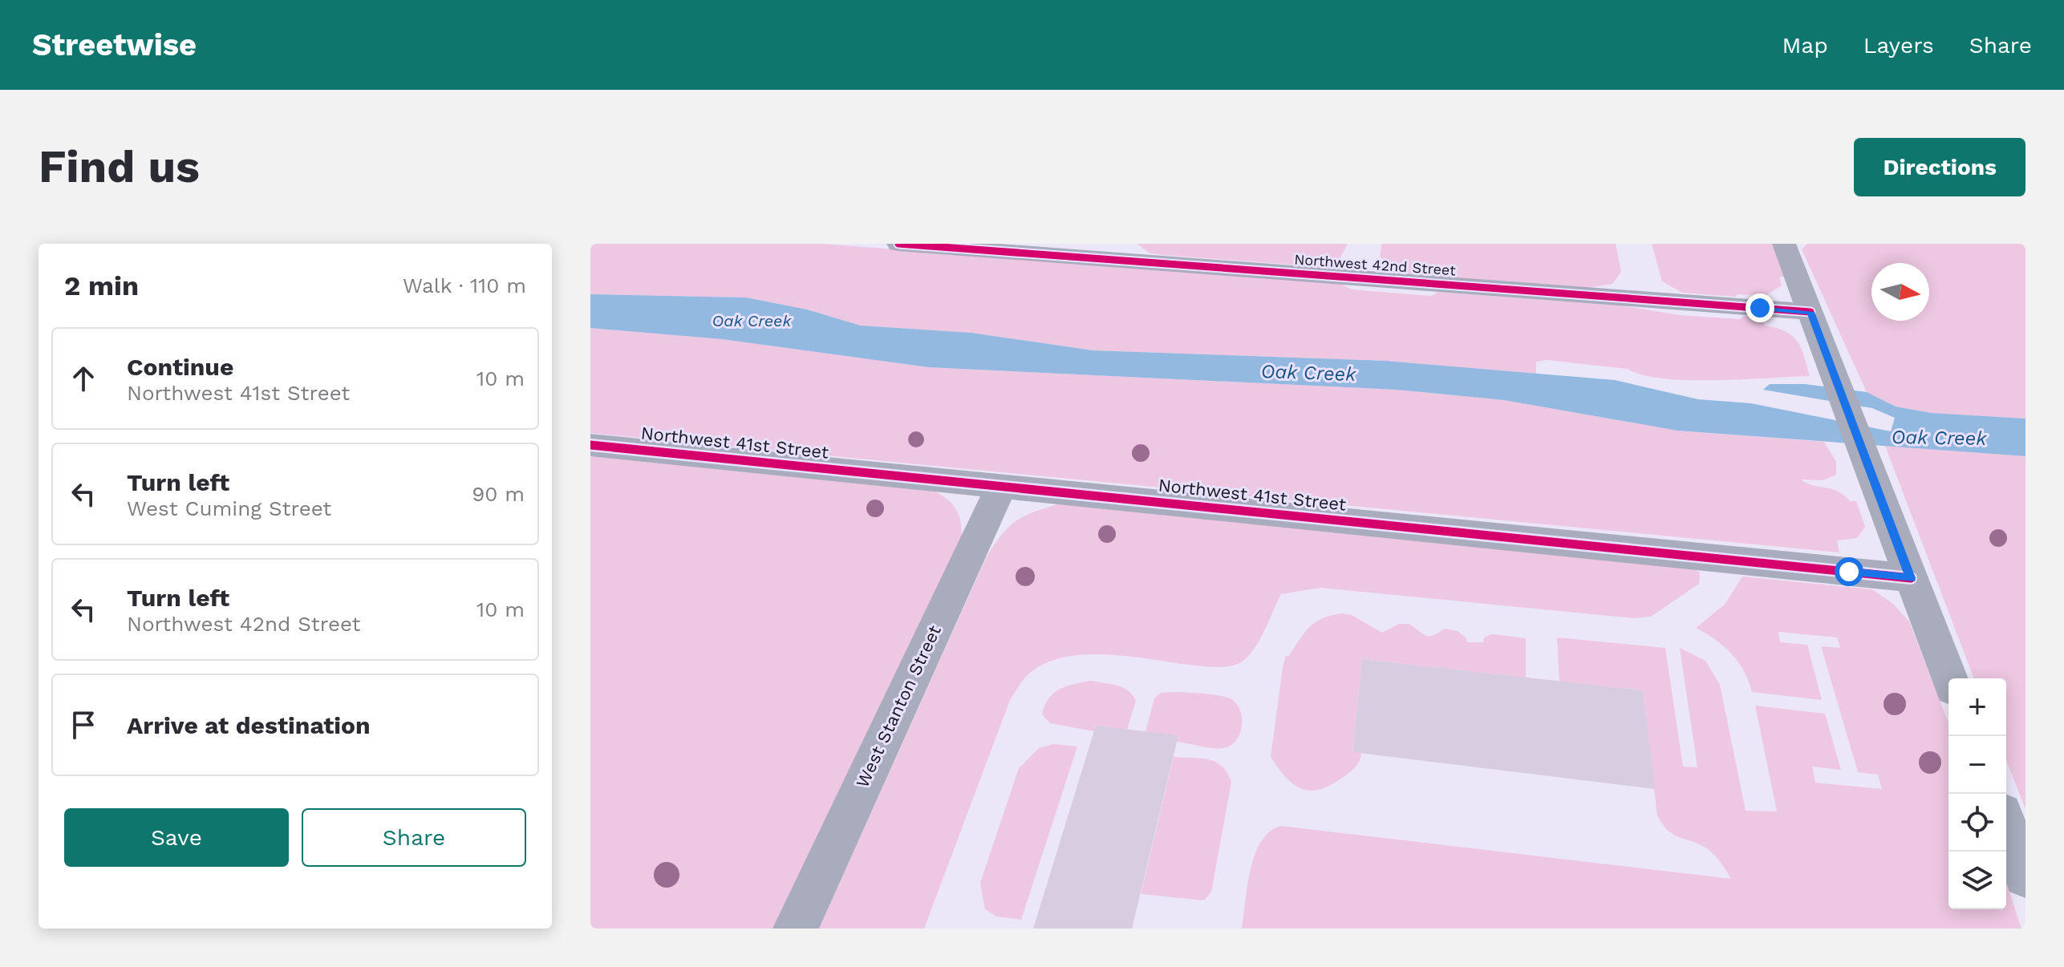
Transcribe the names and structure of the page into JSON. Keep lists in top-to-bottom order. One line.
{"streets":{"street":["Northwest 42nd Street","Northwest 41st Street","West Stanton Street"]},"crossings":[["Northwest 41st Street","West Stanton Street"]],"water":["Oak Creek"],"north":"right","page":{"header":"Streetwise","nav":["Map","Layers","Share"],"buttons":["Directions",["Save","Share"]],"title":"Find us","heading":["2 min","Walk · 110 m"],"list":[["Continue","Northwest 41st Street","10 m"],["Turn left","West Cuming Street","90 m"],["Turn left","Northwest 42nd Street","10 m"],"Arrive at destination"],"map_buttons":["+","−"]}}
